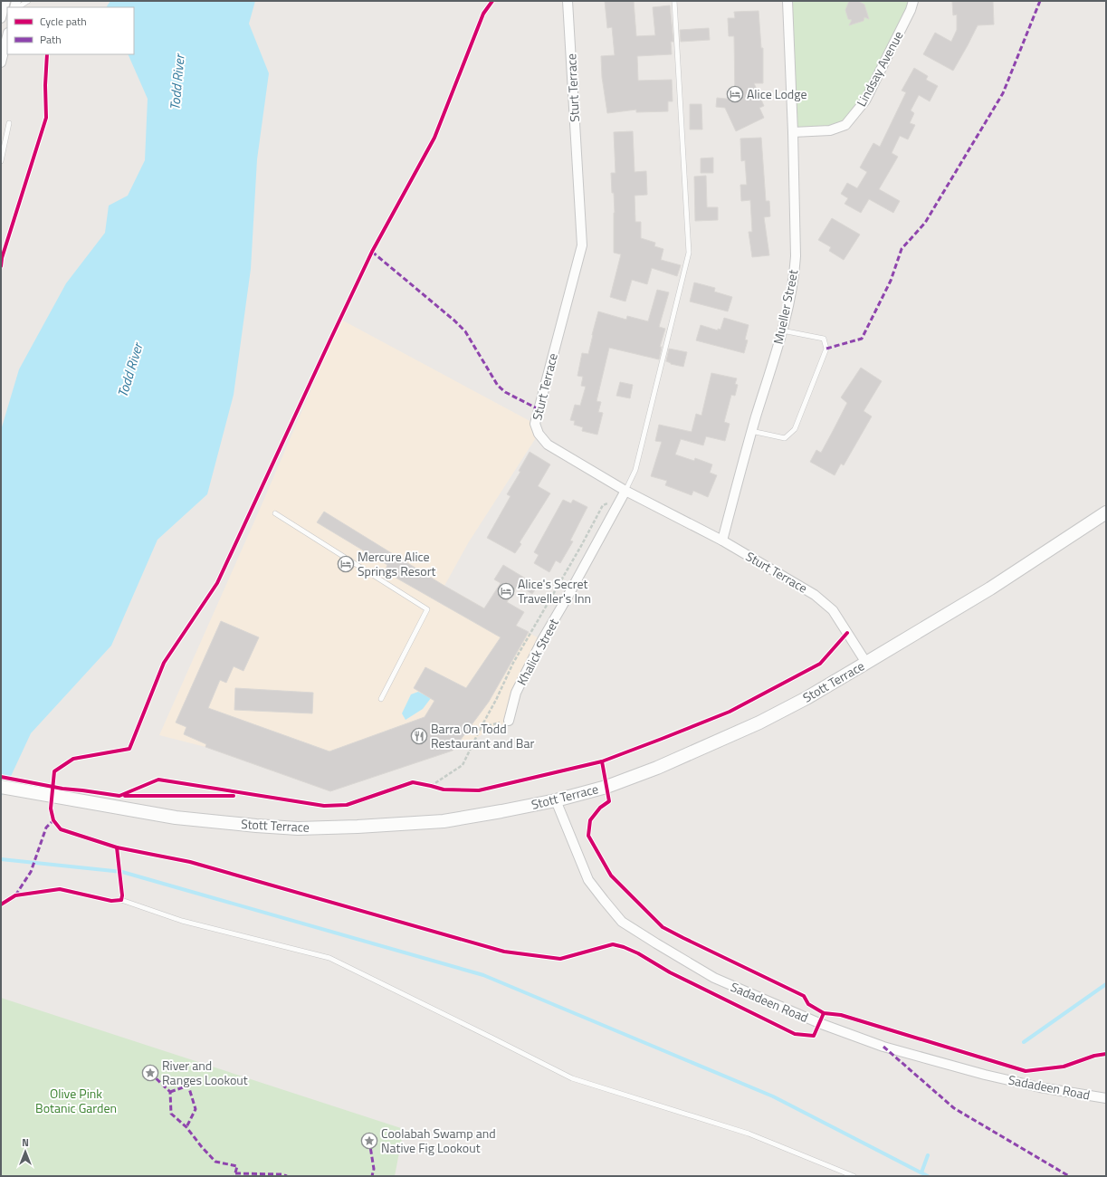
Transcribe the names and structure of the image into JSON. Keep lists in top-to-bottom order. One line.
{"streets":{"main road":["Stott Terrace"],"street":["Lindsay Avenue","Sturt Terrace","Mueller Street","Khalick Street","Sadadeen Road"]},"crossings":[["Lindsay Avenue","Mueller Street"],["Sturt Terrace","Mueller Street"],["Sturt Terrace","Khalick Street"],["Sturt Terrace","Stott Terrace"],["Stott Terrace","Sadadeen Road"]],"water":["Todd River"],"parks":["Olive Pink Botanic Garden"],"places":{"hotel":["Alice Lodge","Mercure Alice Springs Resort","Alice's Secret Traveller's Inn"],"restaurant":["Barra On Todd Restaurant and Bar"],"place":["River and Ranges Lookout","Coolabah Swamp and Native Fig Lookout"]},"legend":["Cycle path","Path"],"north":"top"}
